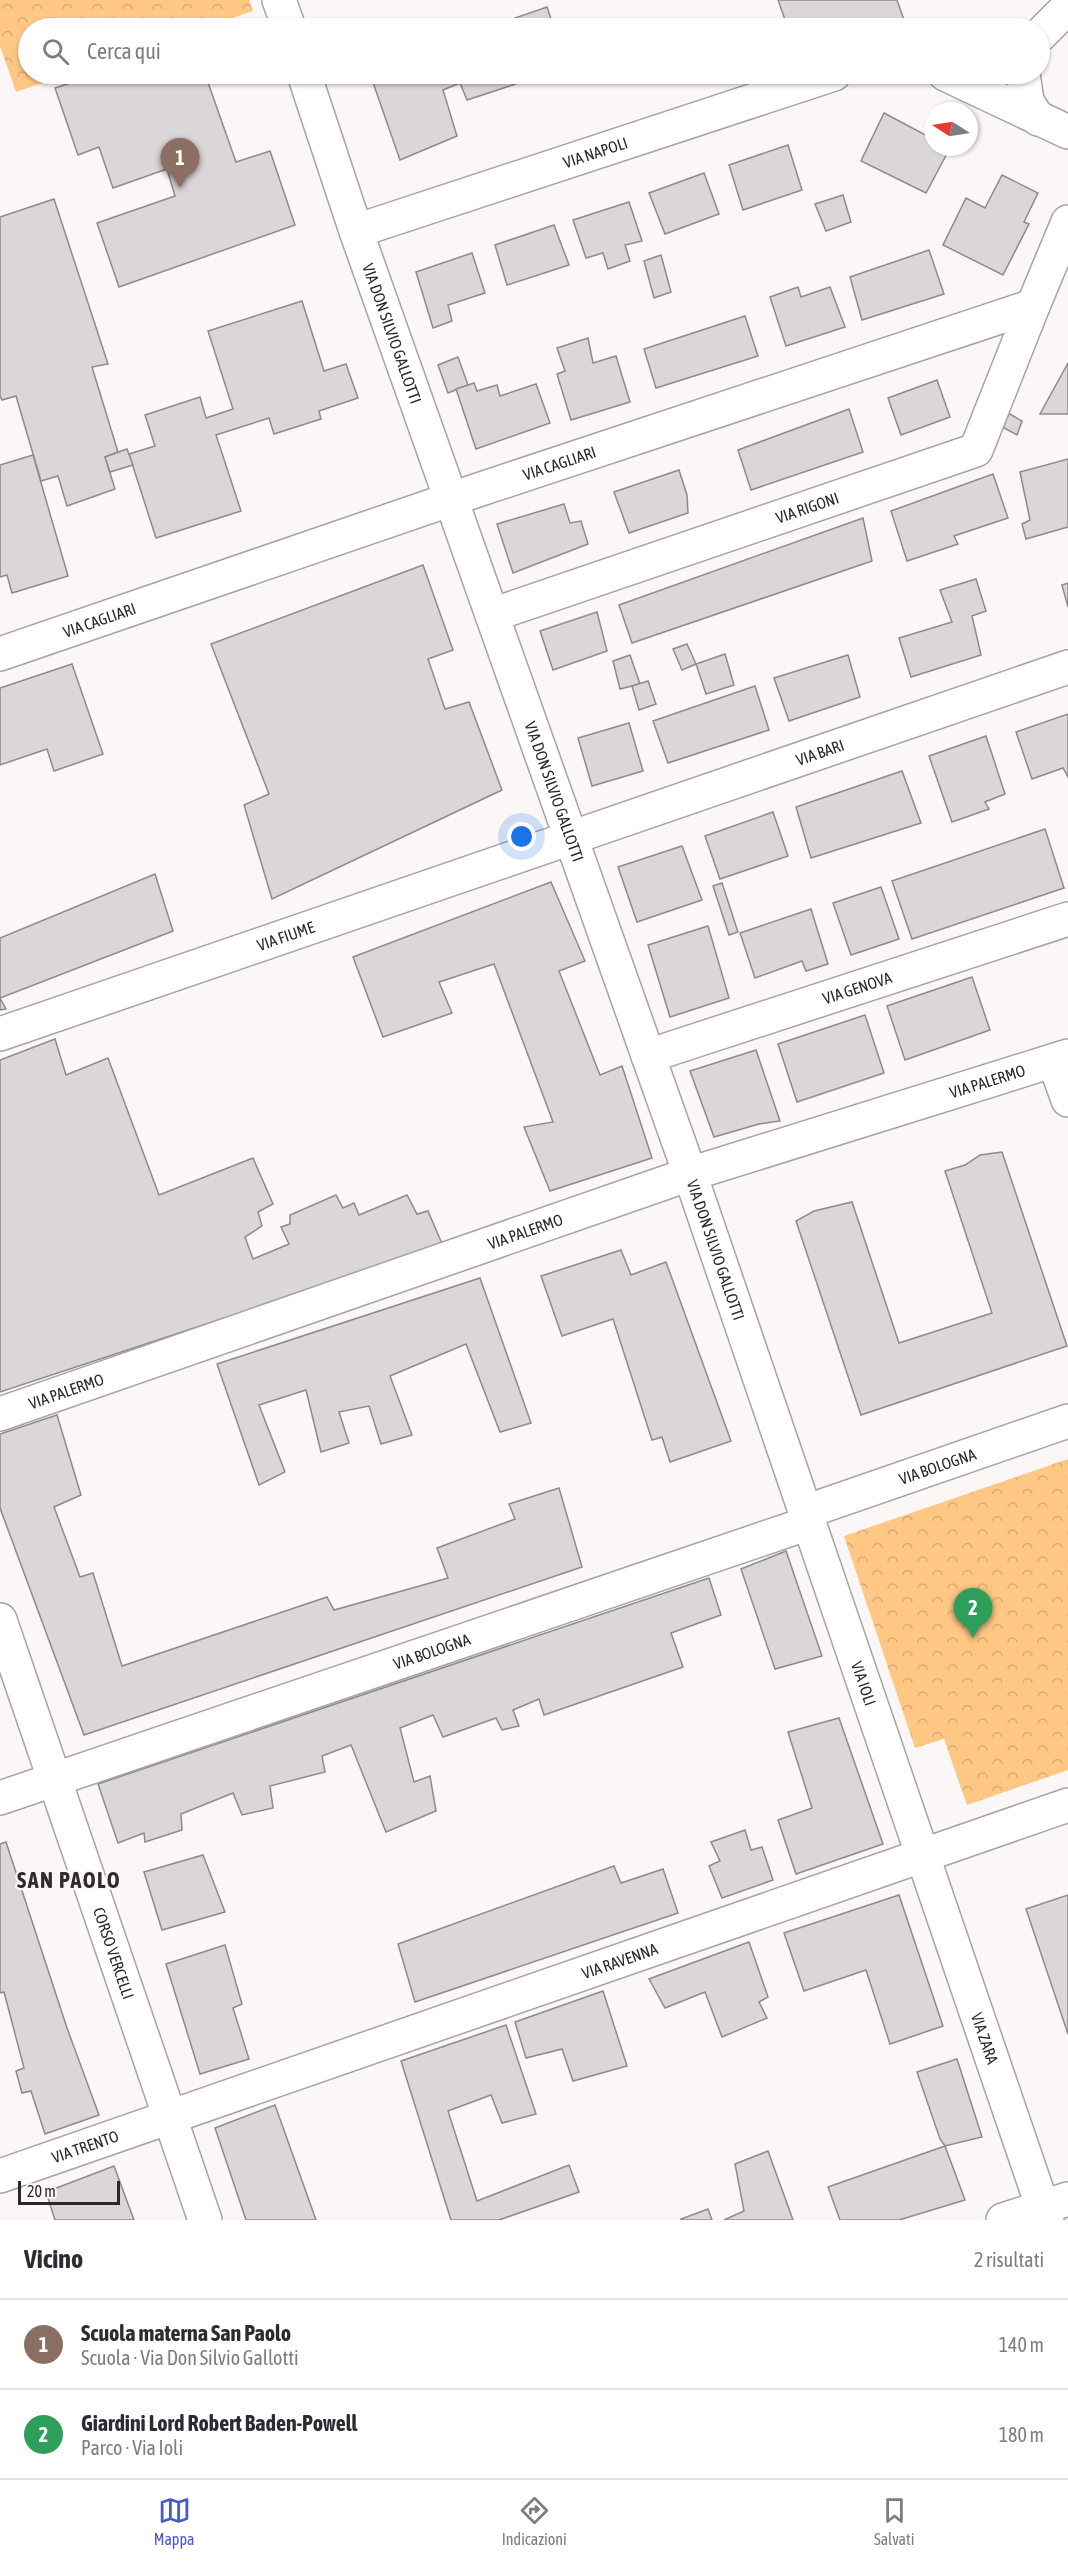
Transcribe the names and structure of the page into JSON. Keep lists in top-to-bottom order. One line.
{"streets":{"street":["VIA NAPOLI","VIA DON SILVIO GALLOTTI","VIA CAGLIARI","VIA RIGONI","VIA BARI","VIA FIUME","VIA GENOVA","VIA PALERMO","VIA BOLOGNA","VIA IOLI","CORSO VERCELLI","VIA RAVENNA","VIA ZARA","VIA TRENTO"]},"crossings":[["VIA NAPOLI","VIA DON SILVIO GALLOTTI"],["VIA DON SILVIO GALLOTTI","VIA CAGLIARI"],["VIA DON SILVIO GALLOTTI","VIA RIGONI"],["VIA DON SILVIO GALLOTTI","VIA BARI"],["VIA DON SILVIO GALLOTTI","VIA FIUME"],["VIA DON SILVIO GALLOTTI","VIA GENOVA"],["VIA DON SILVIO GALLOTTI","VIA PALERMO"],["VIA DON SILVIO GALLOTTI","VIA BOLOGNA"],["VIA DON SILVIO GALLOTTI","VIA IOLI"],["VIA CAGLIARI","VIA RIGONI"],["VIA BARI","VIA FIUME"],["VIA BOLOGNA","VIA IOLI"],["VIA BOLOGNA","CORSO VERCELLI"],["VIA IOLI","VIA RAVENNA"],["VIA IOLI","VIA ZARA"],["CORSO VERCELLI","VIA RAVENNA"],["CORSO VERCELLI","VIA TRENTO"],["VIA RAVENNA","VIA ZARA"],["VIA RAVENNA","VIA TRENTO"]],"districts":["SAN PAOLO"],"scale_bar":"20 m","north":"left","page":{"search":"Cerca qui","pins":["1","2"],"scale":"20 m","heading":["Vicino","2 risultati"],"list":[{"mark":"1","name":"Scuola materna San Paolo","note":"Scuola · Via Don Silvio Gallotti","value":"140 m"},{"mark":"2","name":"Giardini Lord Robert Baden-Powell","note":"Parco · Via Ioli","value":"180 m"}],"nav":["Mappa","Indicazioni","Salvati"]}}
